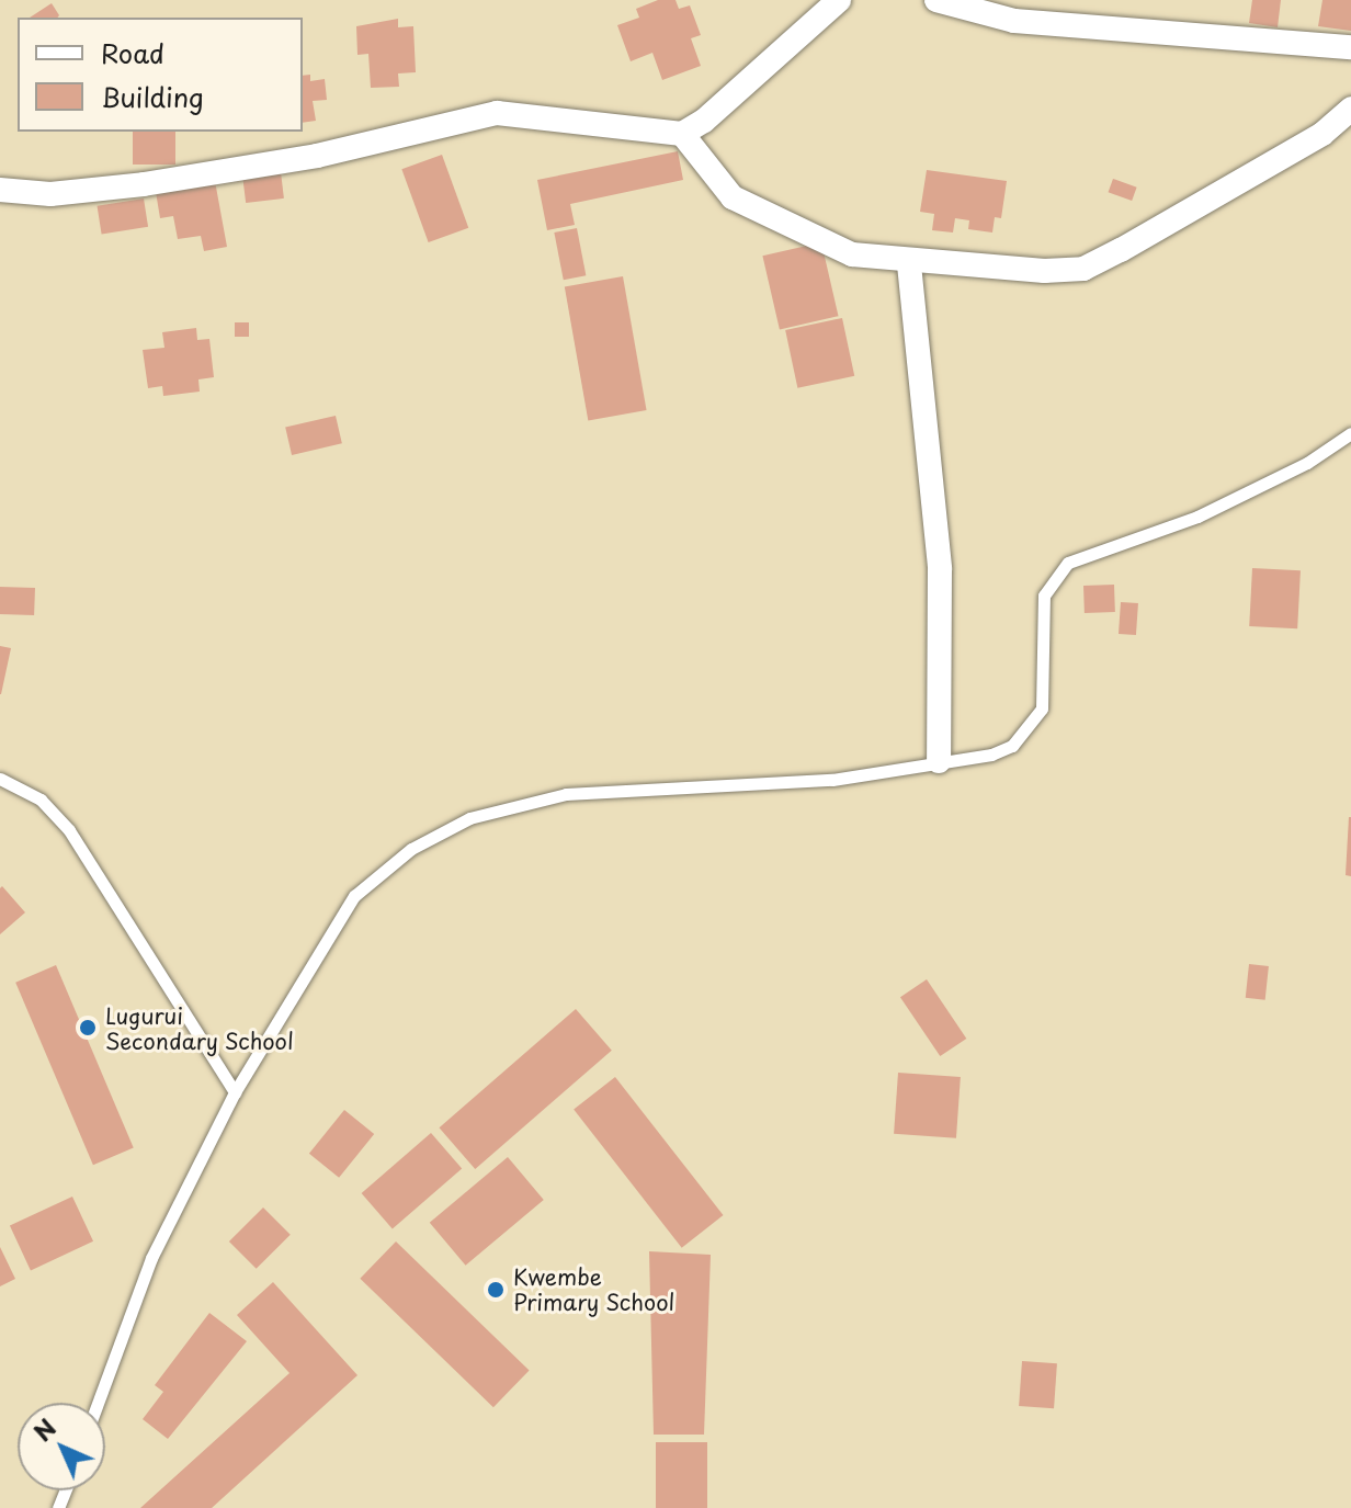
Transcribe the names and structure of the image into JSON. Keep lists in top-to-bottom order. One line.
{"places":["Lugurui Secondary School","Kwembe Primary School"],"legend":["Road","Building"],"north":"top left"}
